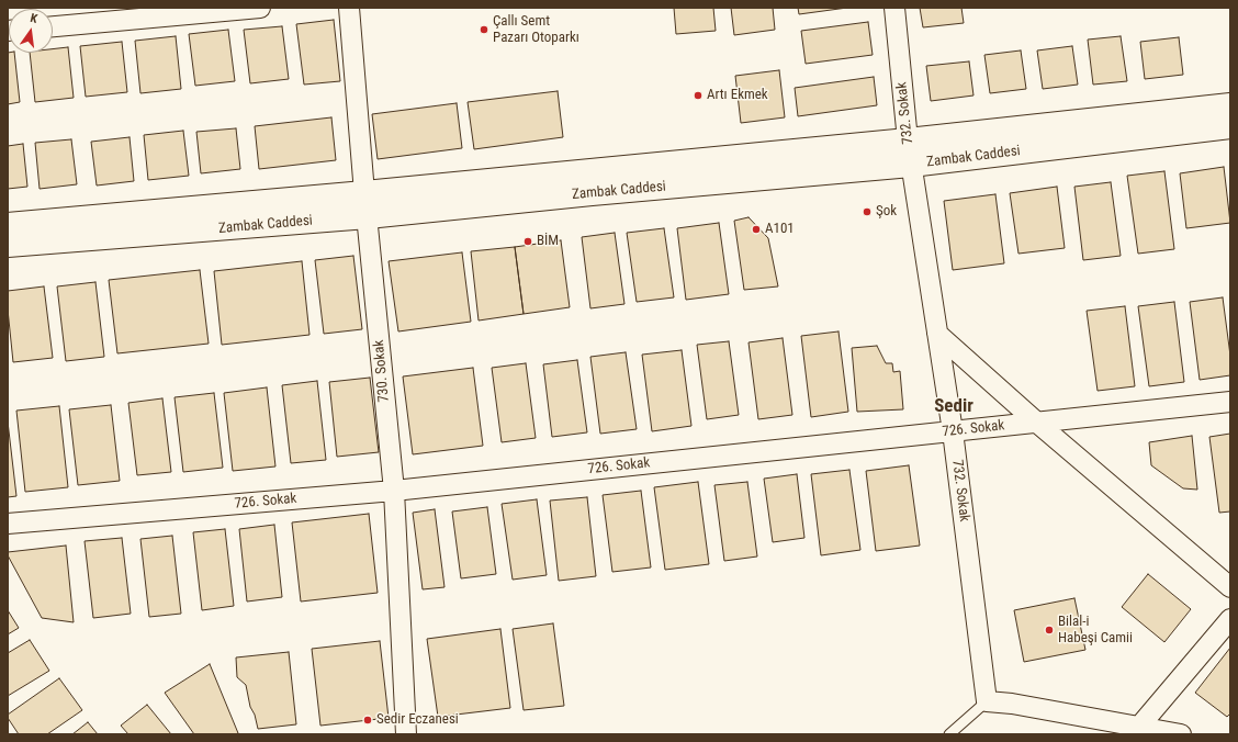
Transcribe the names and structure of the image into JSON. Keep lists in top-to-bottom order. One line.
{"streets":{"street":["732. Sokak","Zambak Caddesi","730. Sokak","726. Sokak"]},"crossings":[["732. Sokak","Zambak Caddesi"],["732. Sokak","726. Sokak"],["Zambak Caddesi","730. Sokak"],["730. Sokak","726. Sokak"]],"districts":["Sedir"],"places":["Çallı Semt Pazarı Otoparkı","Artı Ekmek","Şok","A101","BİM","Bilal-i Habeşi Camii","Sedir Eczanesi"],"north":"top"}
